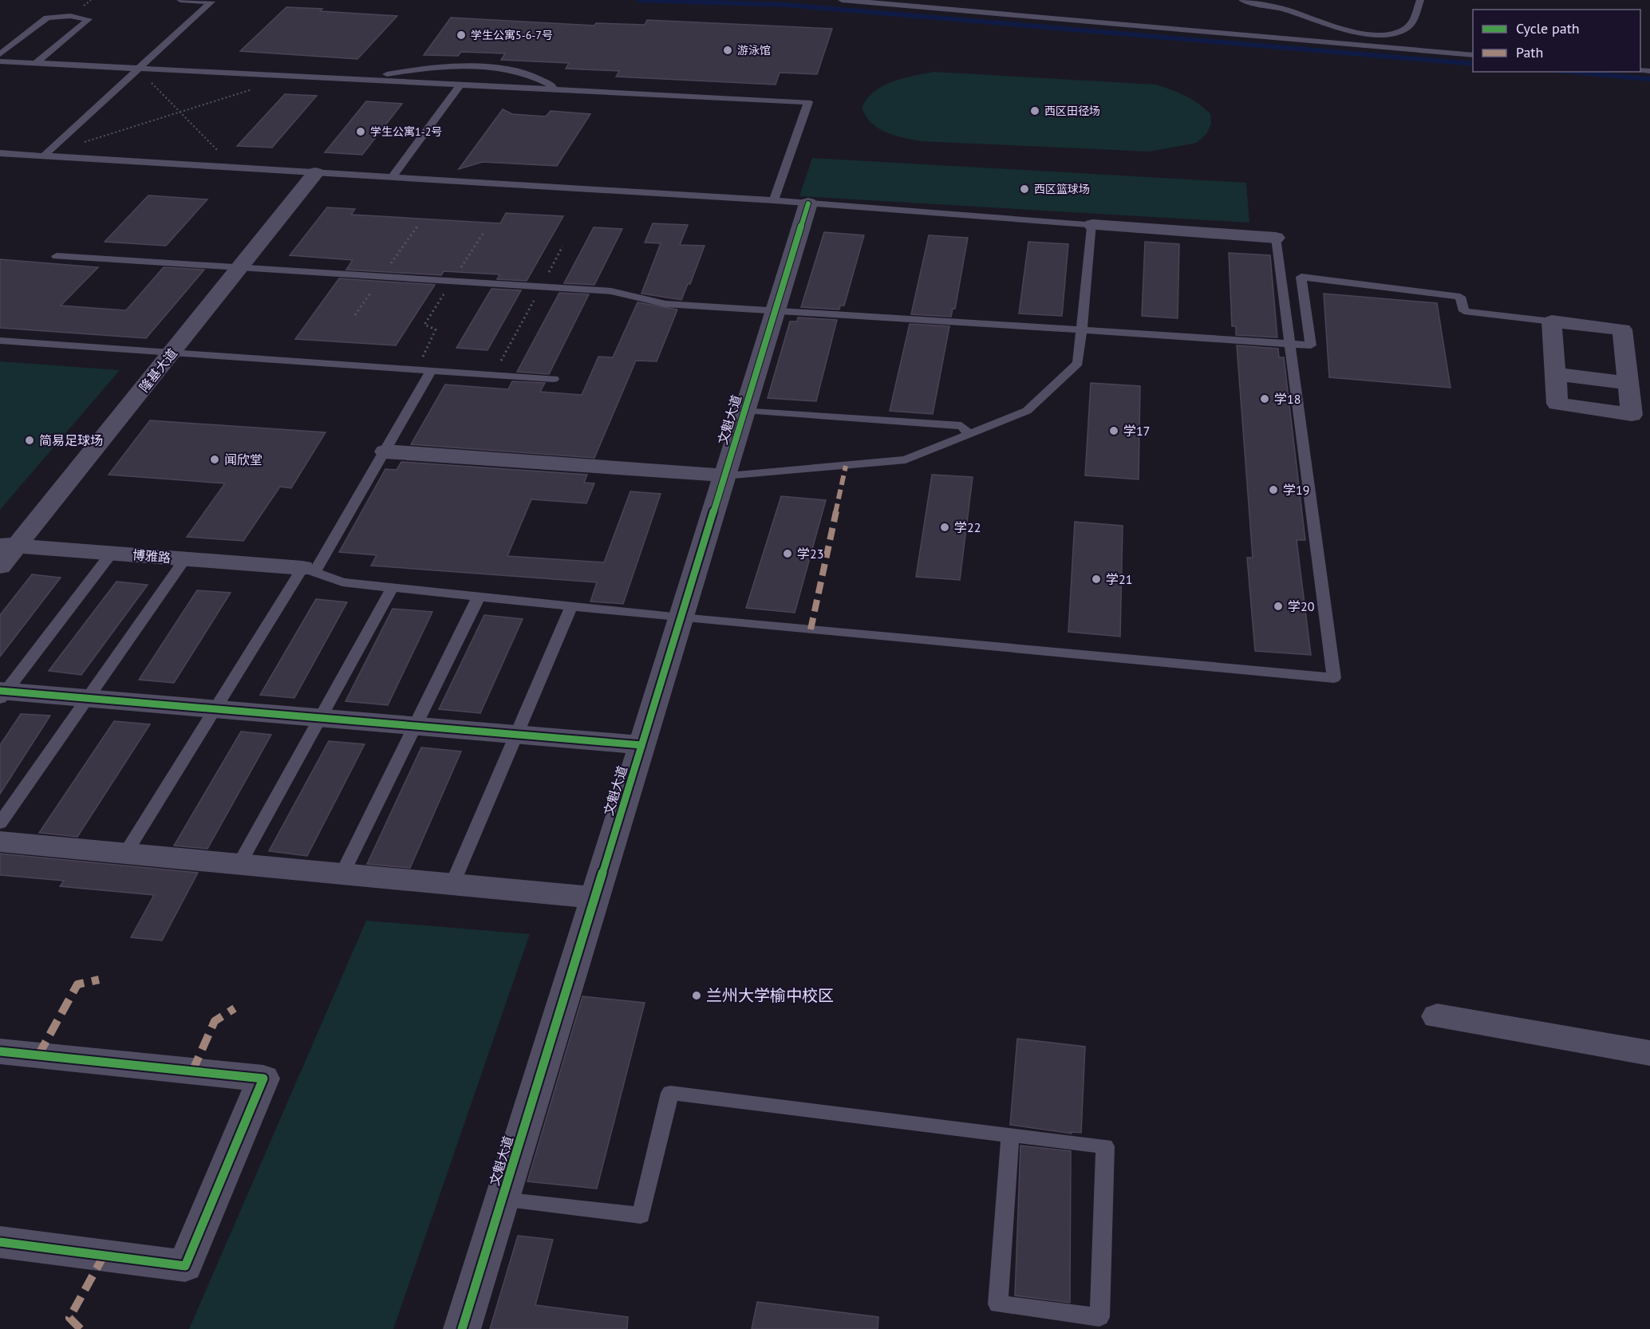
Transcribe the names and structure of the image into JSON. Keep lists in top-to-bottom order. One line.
{"streets":{"street":["隆基大道","文魁大道","博雅路"]},"crossings":[["隆基大道","博雅路"]],"places":["学生公寓5-6-7号","游泳馆","西区田径场","学生公寓1-2号","西区篮球场","学18","学17","简易足球场","闻欣堂","学19","学22","学23","学21","学20","兰州大学榆中校区"],"legend":["Cycle path","Path"]}
